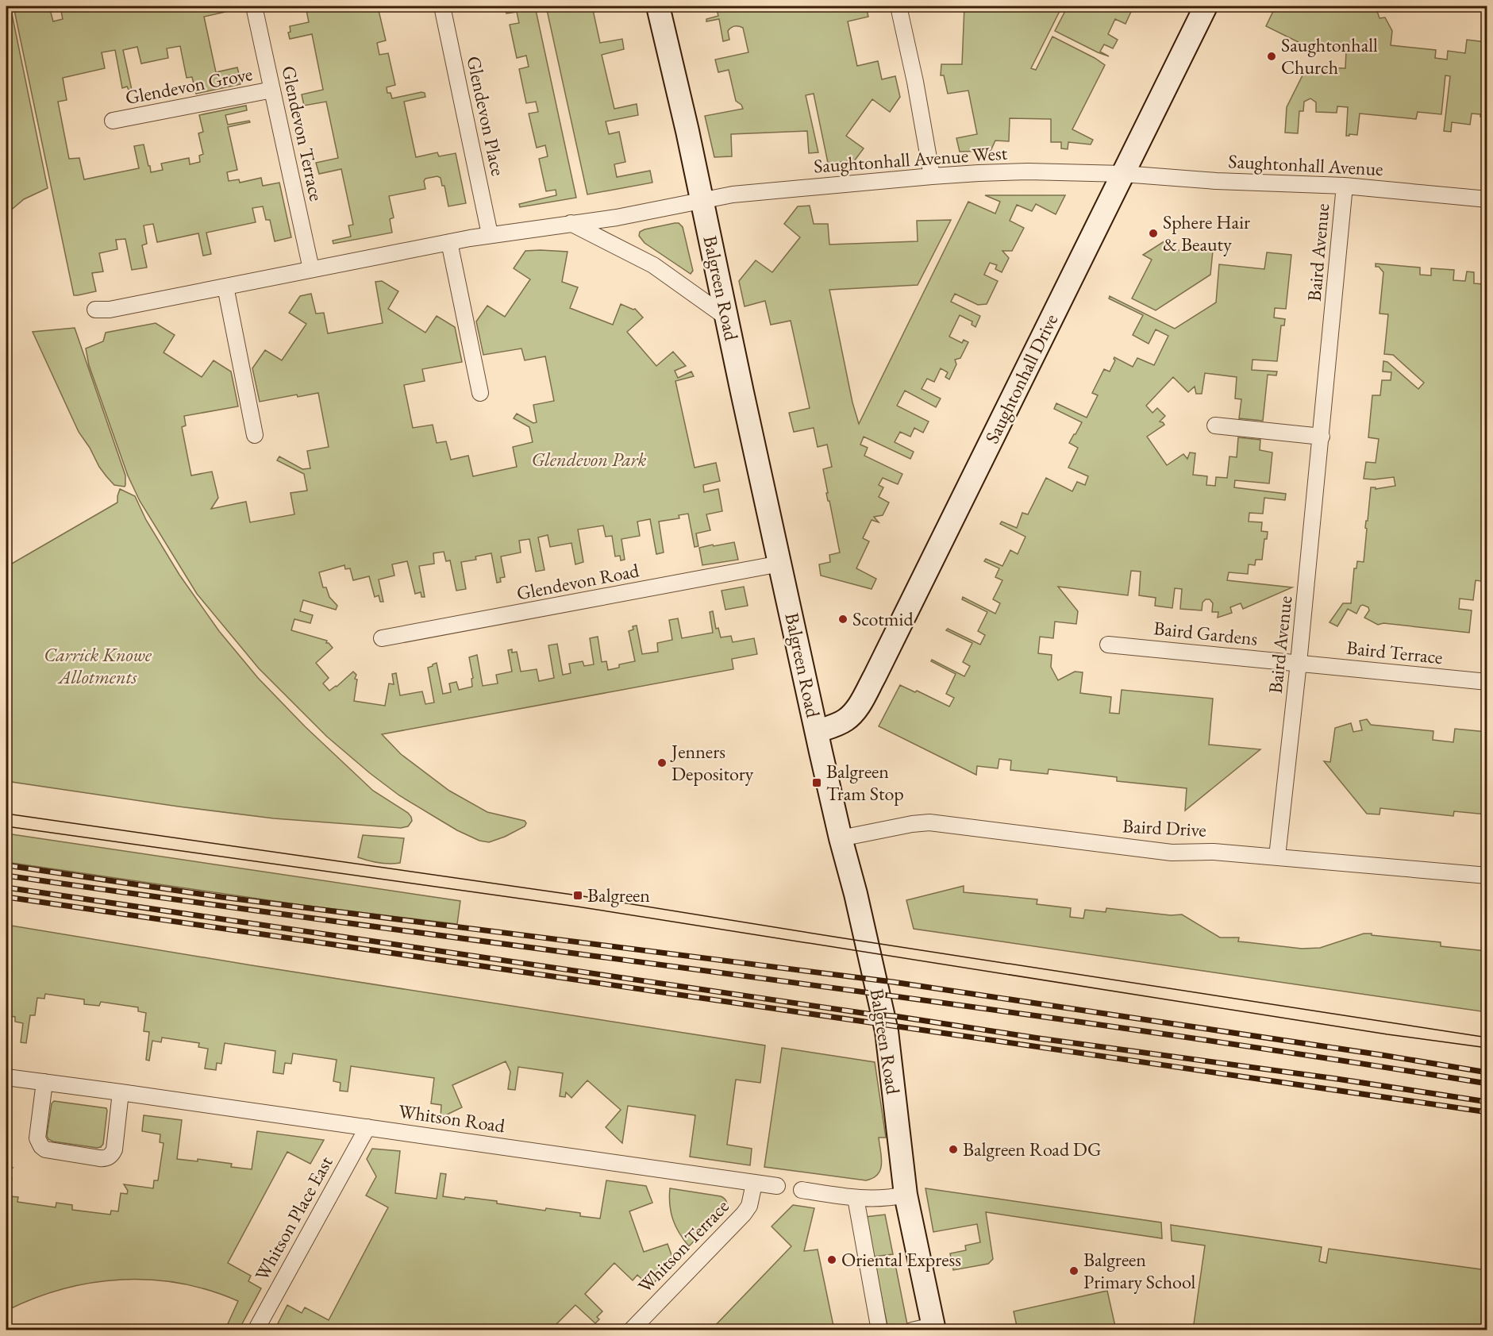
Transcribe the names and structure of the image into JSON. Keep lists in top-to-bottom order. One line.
{"streets":{"street":["Glendevon Grove","Glendevon Place","Glendevon Terrace","Saughtonhall Avenue West","Saughtonhall Avenue","Baird Avenue","Balgreen Road","Saughtonhall Drive","Glendevon Road","Baird Gardens","Baird Terrace","Baird Drive","Whitson Road","Whitson Place East","Whitson Terrace"]},"crossings":[["Glendevon Grove","Glendevon Terrace"],["Saughtonhall Avenue West","Saughtonhall Avenue"],["Saughtonhall Avenue West","Balgreen Road"],["Saughtonhall Avenue West","Saughtonhall Drive"],["Saughtonhall Avenue","Baird Avenue"],["Saughtonhall Avenue","Saughtonhall Drive"],["Baird Avenue","Baird Gardens"],["Baird Avenue","Baird Terrace"],["Baird Avenue","Baird Drive"],["Balgreen Road","Saughtonhall Drive"],["Balgreen Road","Glendevon Road"],["Balgreen Road","Baird Drive"],["Baird Gardens","Baird Terrace"],["Whitson Road","Whitson Place East"],["Whitson Road","Whitson Terrace"]],"parks":["Glendevon Park","Carrick Knowe Allotments"],"places":{"other":["Saughtonhall Church","Sphere Hair & Beauty","Scotmid","Jenners Depository","Balgreen Road DG","Oriental Express","Balgreen Primary School"],"transit":["Balgreen Tram Stop","Balgreen"]}}
